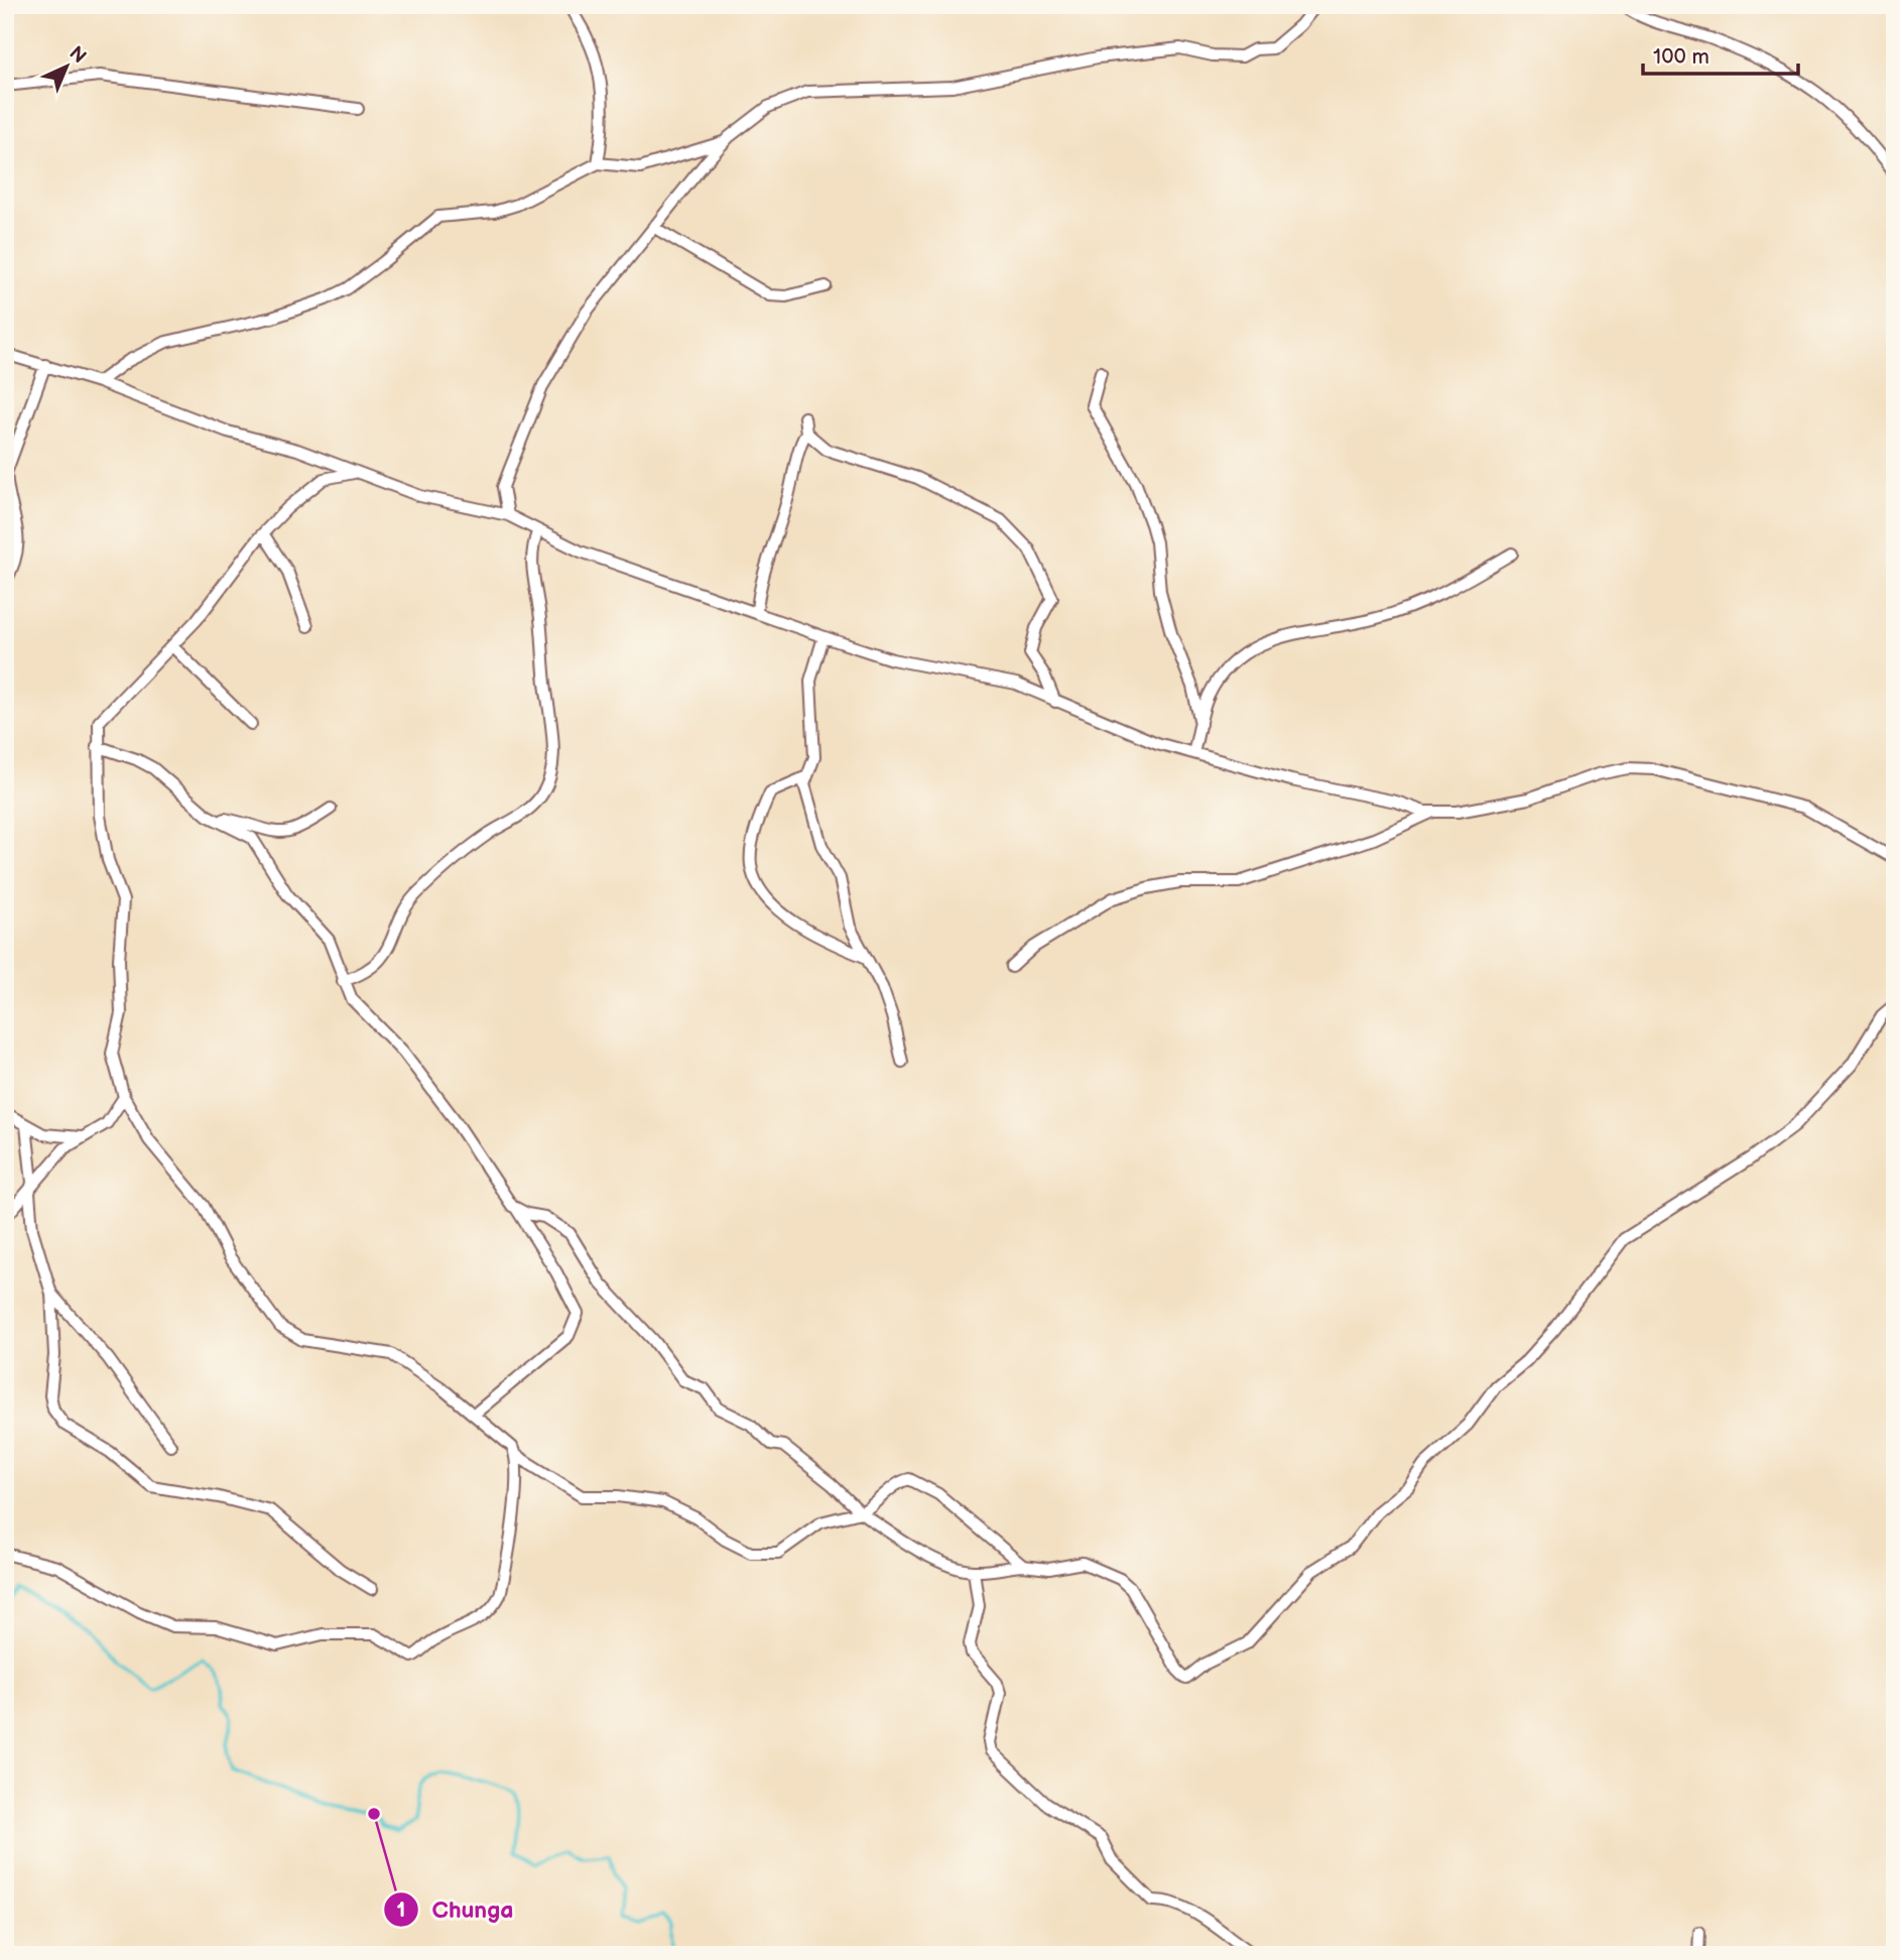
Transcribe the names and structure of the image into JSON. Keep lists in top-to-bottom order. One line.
{"places":["Chunga"],"scale_bar":"100 m","north":"top right"}
